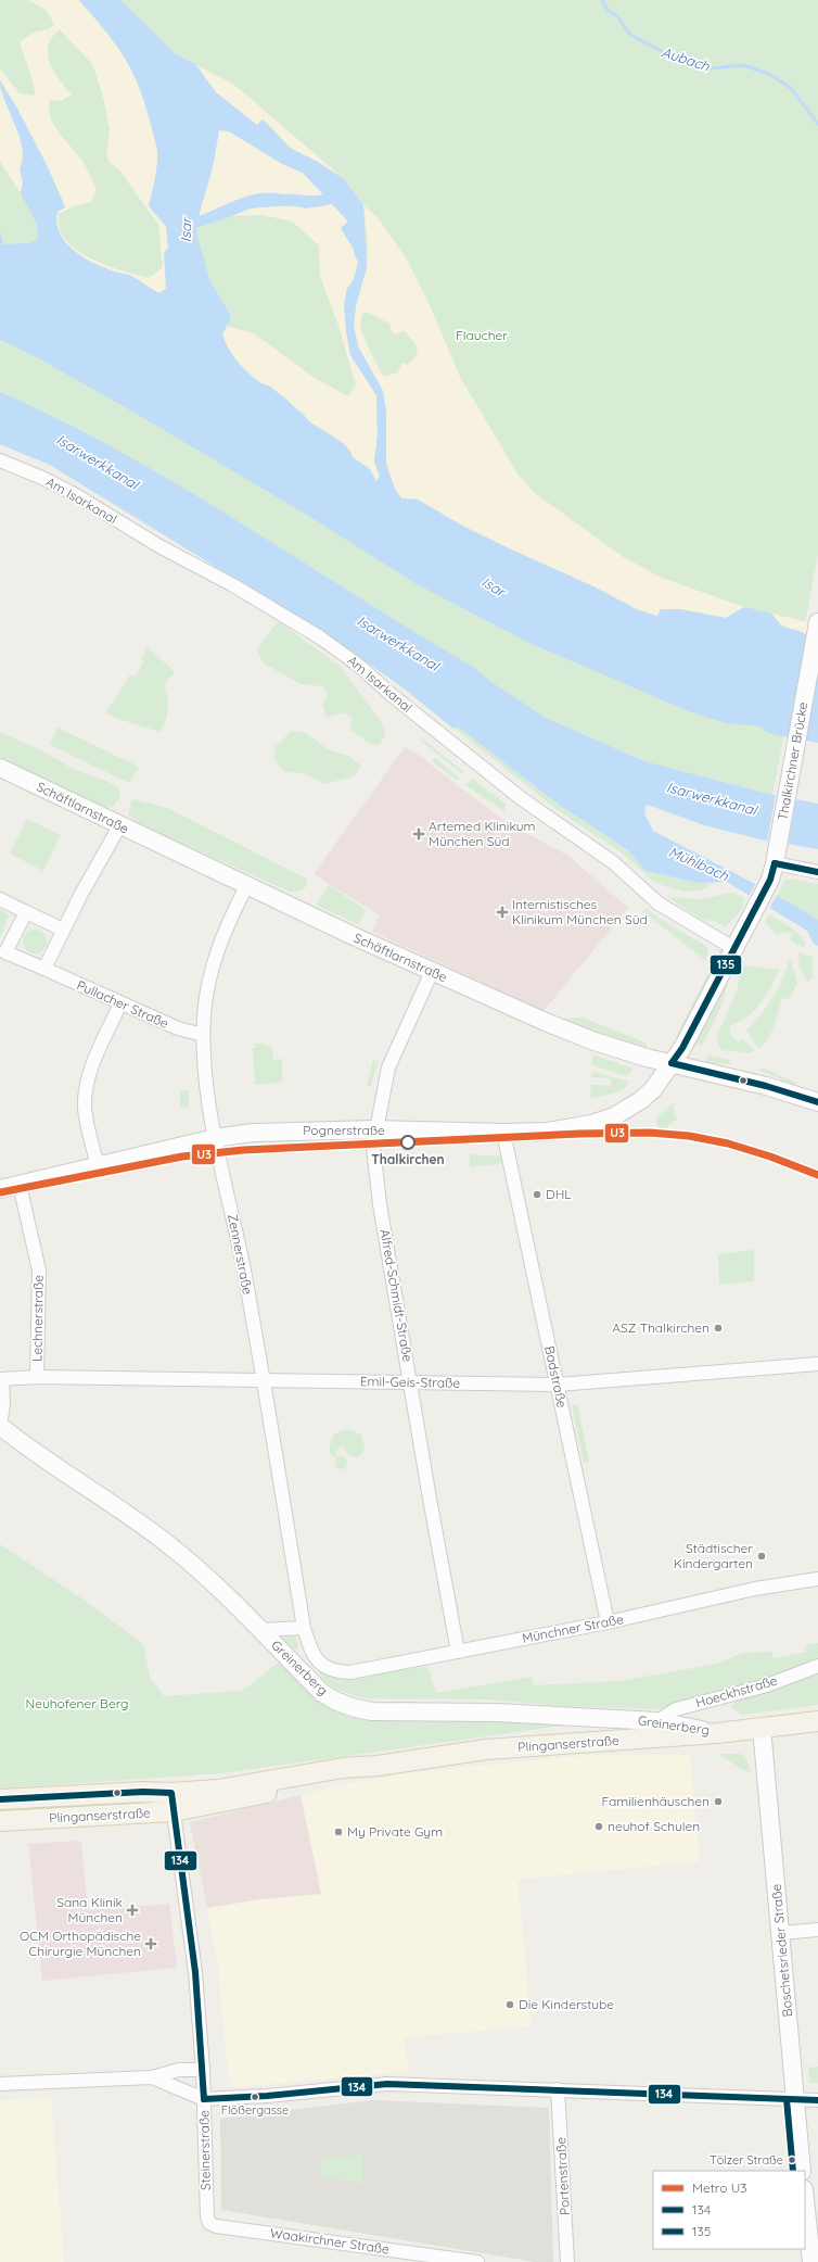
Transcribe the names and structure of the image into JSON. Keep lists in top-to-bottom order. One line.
{"streets":{"main road":["Plinganserstraße"],"street":["Am Isarkanal","Thalkirchner Brücke","Schäftlarnstraße","Pullacher Straße","Pognerstraße","Zennerstraße","Alfred-Schmidt-Straße","Lechnerstraße","Badstraße","Emil-Geis-Straße","Münchner Straße","Greinerberg","Hoeckhstraße","Boschetsrieder Straße","Steinerstraße","Portenstraße","Waakirchner Straße"]},"crossings":[["Am Isarkanal","Thalkirchner Brücke"],["Am Isarkanal","Pognerstraße"],["Thalkirchner Brücke","Pognerstraße"],["Schäftlarnstraße","Pognerstraße"],["Schäftlarnstraße","Zennerstraße"],["Schäftlarnstraße","Alfred-Schmidt-Straße"],["Pullacher Straße","Zennerstraße"],["Pognerstraße","Zennerstraße"],["Pognerstraße","Alfred-Schmidt-Straße"],["Pognerstraße","Lechnerstraße"],["Pognerstraße","Badstraße"],["Zennerstraße","Emil-Geis-Straße"],["Zennerstraße","Münchner Straße"],["Alfred-Schmidt-Straße","Emil-Geis-Straße"],["Alfred-Schmidt-Straße","Münchner Straße"],["Lechnerstraße","Emil-Geis-Straße"],["Badstraße","Emil-Geis-Straße"],["Badstraße","Münchner Straße"],["Emil-Geis-Straße","Greinerberg"],["Greinerberg","Hoeckhstraße"],["Greinerberg","Plinganserstraße"],["Plinganserstraße","Boschetsrieder Straße"],["Plinganserstraße","Steinerstraße"],["Steinerstraße","Waakirchner Straße"]],"water":["Aubach","Isar","Isarwerkkanal","Mühlbach"],"parks":["Flaucher","Neuhofener Berg"],"places":{"health":["Artemed Klinikum München Süd","Internistisches Klinikum München Süd","Sana Klinik München","OCM Orthopädische Chirurgie München"],"other":["Thalkirchen","DHL","ASZ Thalkirchen","Städtischer Kindergarten","Familienhäuschen","neuhof Schulen","My Private Gym","Die Kinderstube","Flößergasse","Tölzer Straße"]},"lines":["transit line 135","metro line U3","transit line 134"],"legend":["Metro U3","134","135"]}
